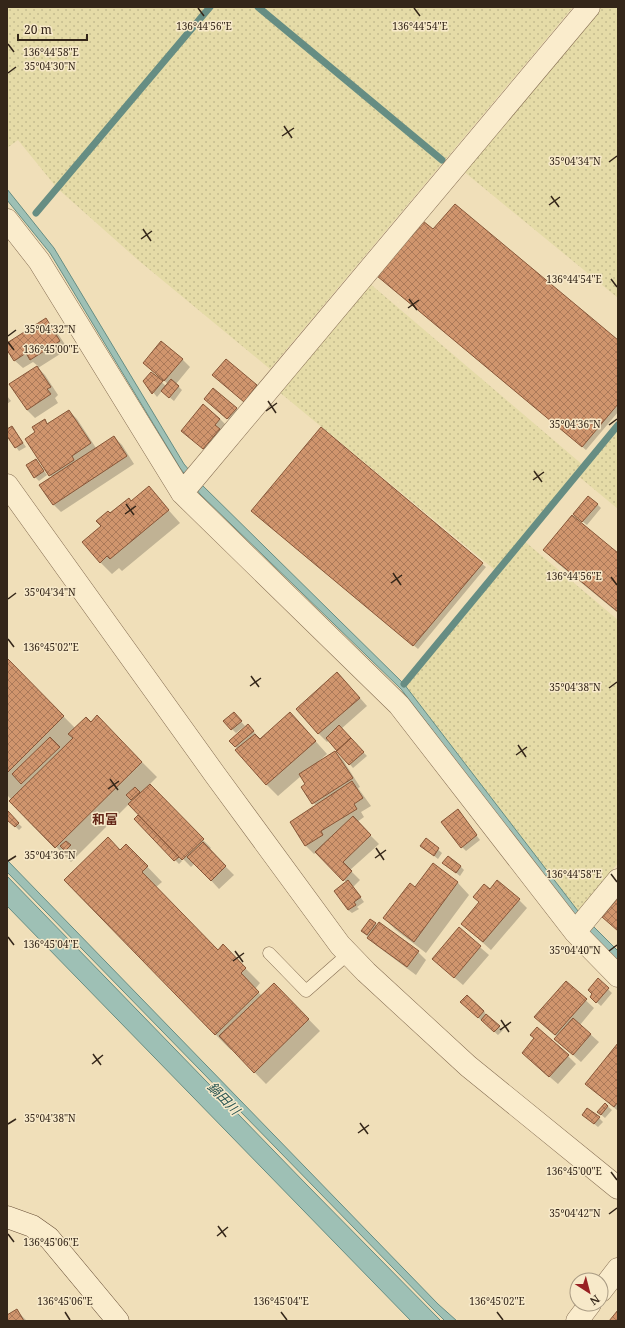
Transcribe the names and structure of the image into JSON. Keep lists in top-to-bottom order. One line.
{"districts":["和富"],"water":["鍋田川"],"scale_bar":"20 m","north":"bottom right","coordinates":["136°44'56\"E","136°44'54\"E","136°44'58\"E","35°04'30\"N","35°04'34\"N","35°04'32\"N","136°45'00\"E","35°04'36\"N","136°45'02\"E","35°04'38\"N","136°45'04\"E","35°04'40\"N","35°04'42\"N","136°45'06\"E"]}
